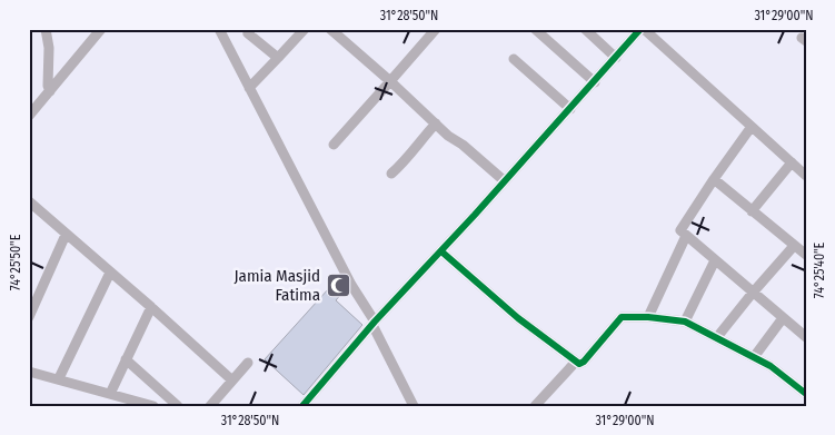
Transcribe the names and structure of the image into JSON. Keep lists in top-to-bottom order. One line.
{"places":{"mosque":["Jamia Masjid Fatima"]},"coordinates":["31°28'50\"N","31°29'00\"N","74°25'50\"E","74°25'40\"E"]}
